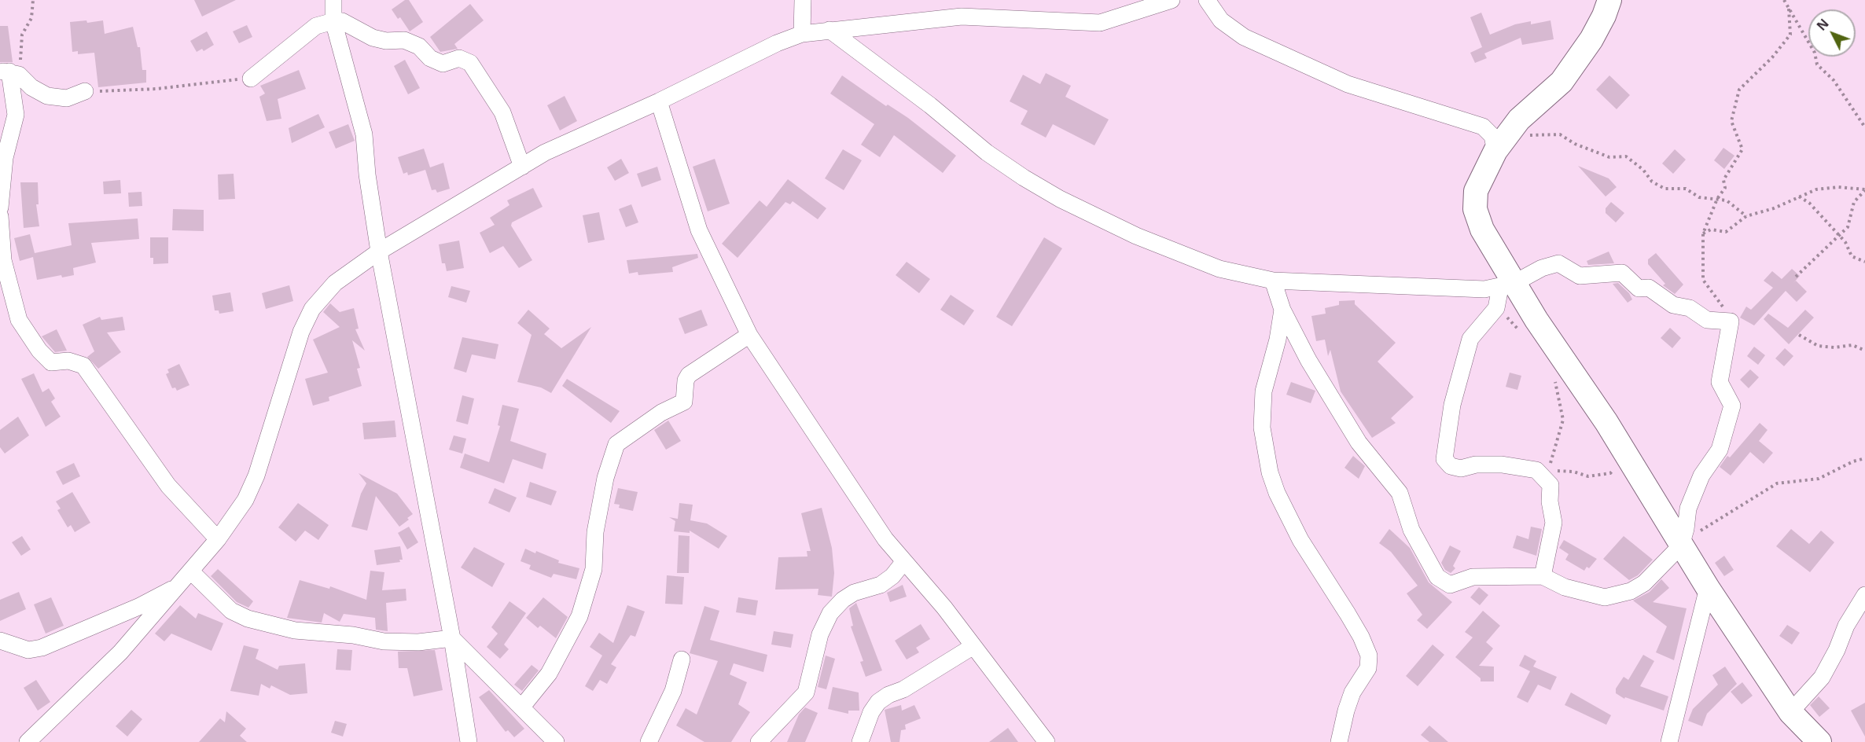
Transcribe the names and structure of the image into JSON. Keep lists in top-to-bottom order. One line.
{"north":"top left"}
